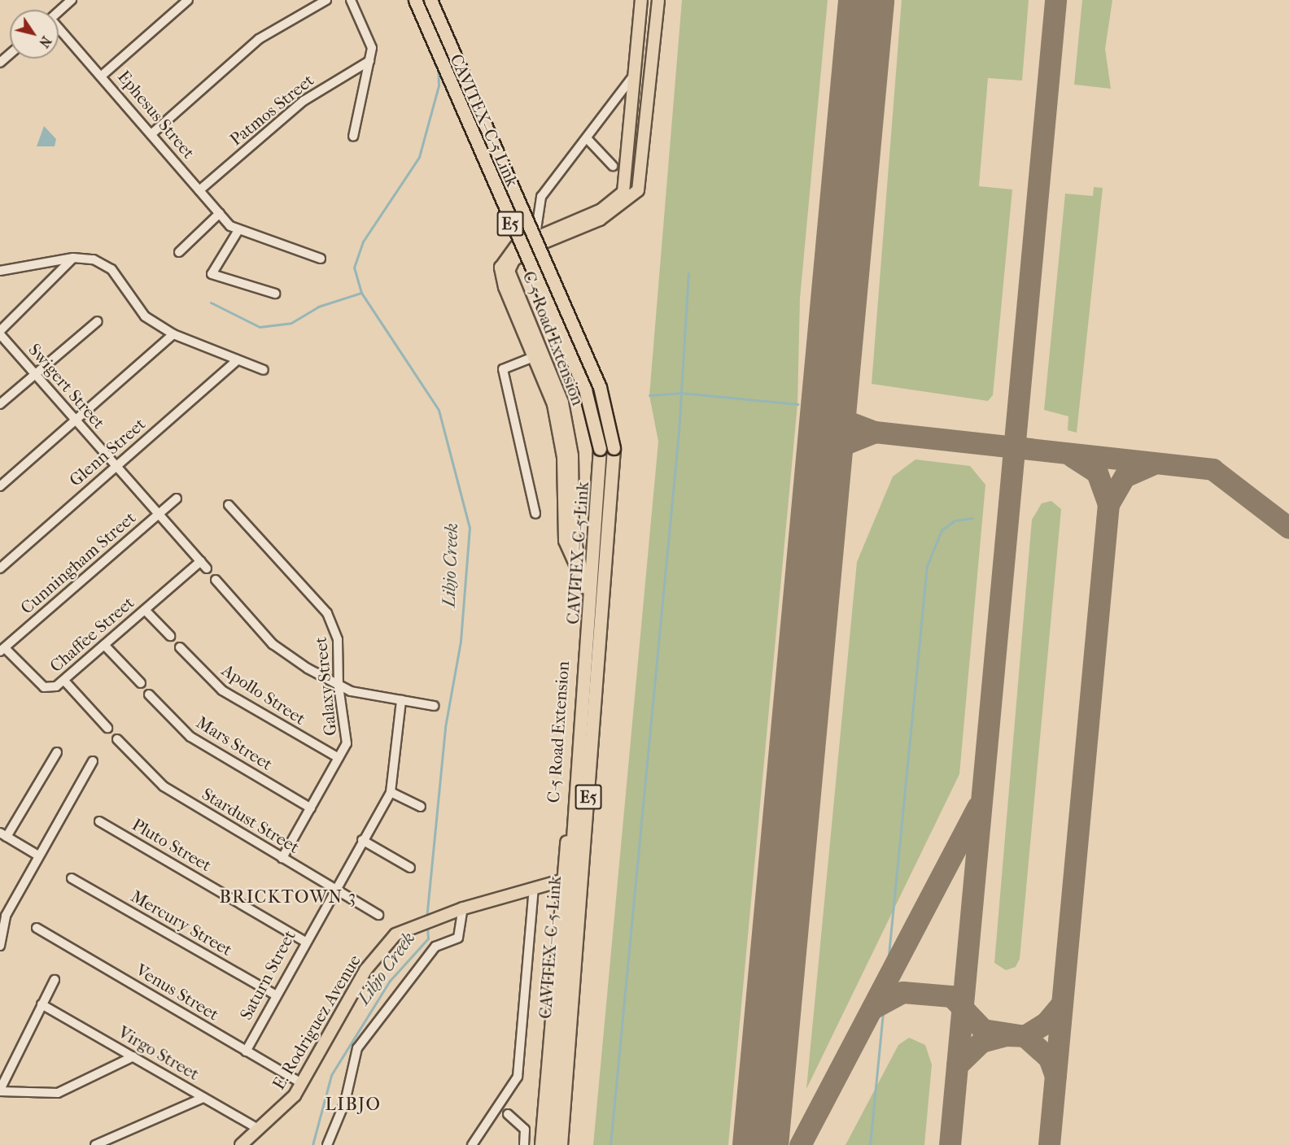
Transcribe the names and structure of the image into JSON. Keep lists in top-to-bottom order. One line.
{"streets":{"highway":["CAVITEX–C-5 Link","E5"],"main road":["C-5 Road Extension","E. Rodriguez Avenue"],"street":["Patmos Street","Ephesus Street","Swigert Street","Glenn Street","Cunningham Street","Chaffee Street","Galaxy Street","Apollo Street","Mars Street","Stardust Street","Pluto Street","Mercury Street","Saturn Street","Venus Street","Virgo Street"]},"crossings":[["Patmos Street","Ephesus Street"],["C-5 Road Extension","E. Rodriguez Avenue"],["Swigert Street","Glenn Street"],["Swigert Street","Cunningham Street"],["Swigert Street","Chaffee Street"],["Cunningham Street","Chaffee Street"],["Galaxy Street","Apollo Street"],["Galaxy Street","Mars Street"],["Galaxy Street","Stardust Street"],["Stardust Street","Saturn Street"],["Pluto Street","Saturn Street"],["Mercury Street","Saturn Street"],["Saturn Street","Venus Street"],["Venus Street","E. Rodriguez Avenue"],["E. Rodriguez Avenue","Virgo Street"]],"districts":["BRICKTOWN 3","LIBJO"],"water":["Libjo Creek"],"north":"bottom right"}
